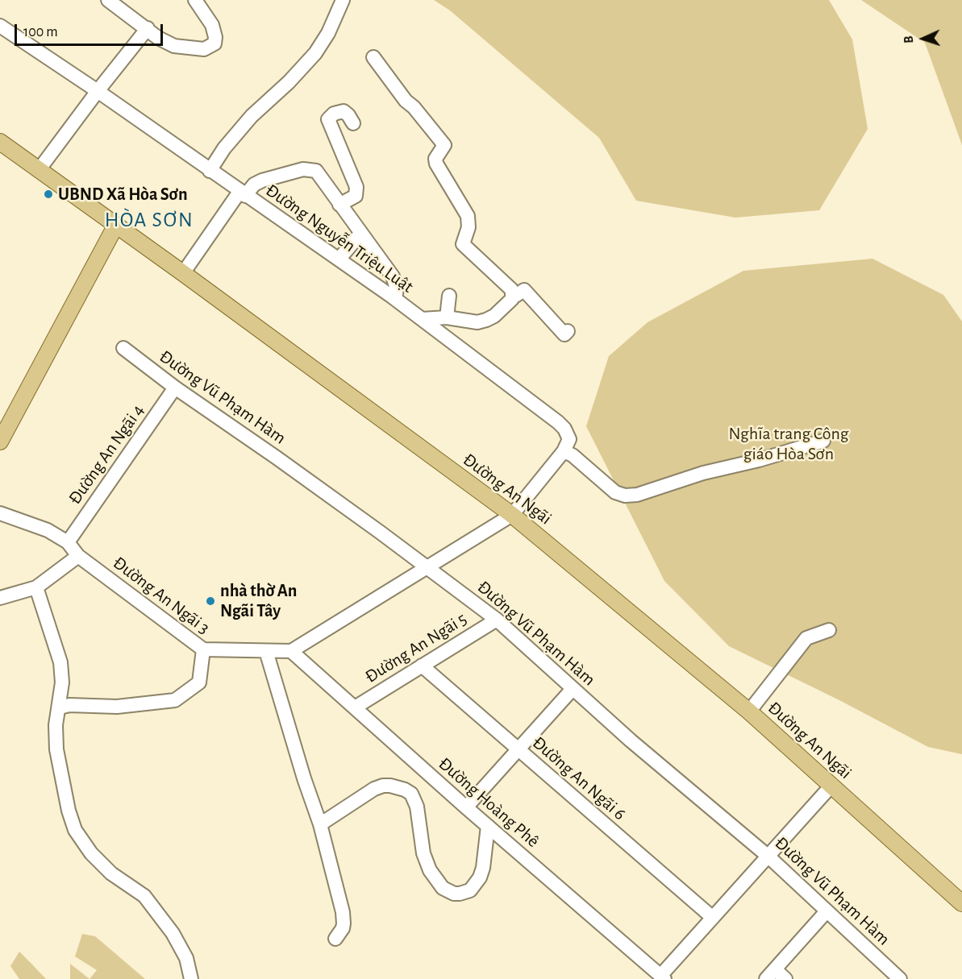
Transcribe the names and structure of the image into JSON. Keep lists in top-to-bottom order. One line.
{"streets":{"main road":["Đường An Ngãi"],"street":["Đường Nguyễn Triệu Luật","Đường Vũ Phạm Hàm","Đường An Ngãi 4","Đường An Ngãi 3","Đường An Ngãi 5","Đường An Ngãi 6","Đường Hoàng Phê"]},"crossings":[["Đường Vũ Phạm Hàm","Đường An Ngãi 4"],["Đường Vũ Phạm Hàm","Đường An Ngãi 5"],["Đường An Ngãi 4","Đường An Ngãi 3"],["Đường An Ngãi 3","Đường Hoàng Phê"],["Đường An Ngãi 5","Đường An Ngãi 6"],["Đường An Ngãi 5","Đường Hoàng Phê"]],"districts":["HÒA SƠN"],"parks":["Nghĩa trang Công giáo Hòa Sơn"],"places":["UBND Xã Hòa Sơn","nhà thờ An Ngãi Tây"],"scale_bar":"100 m","north":"left"}
